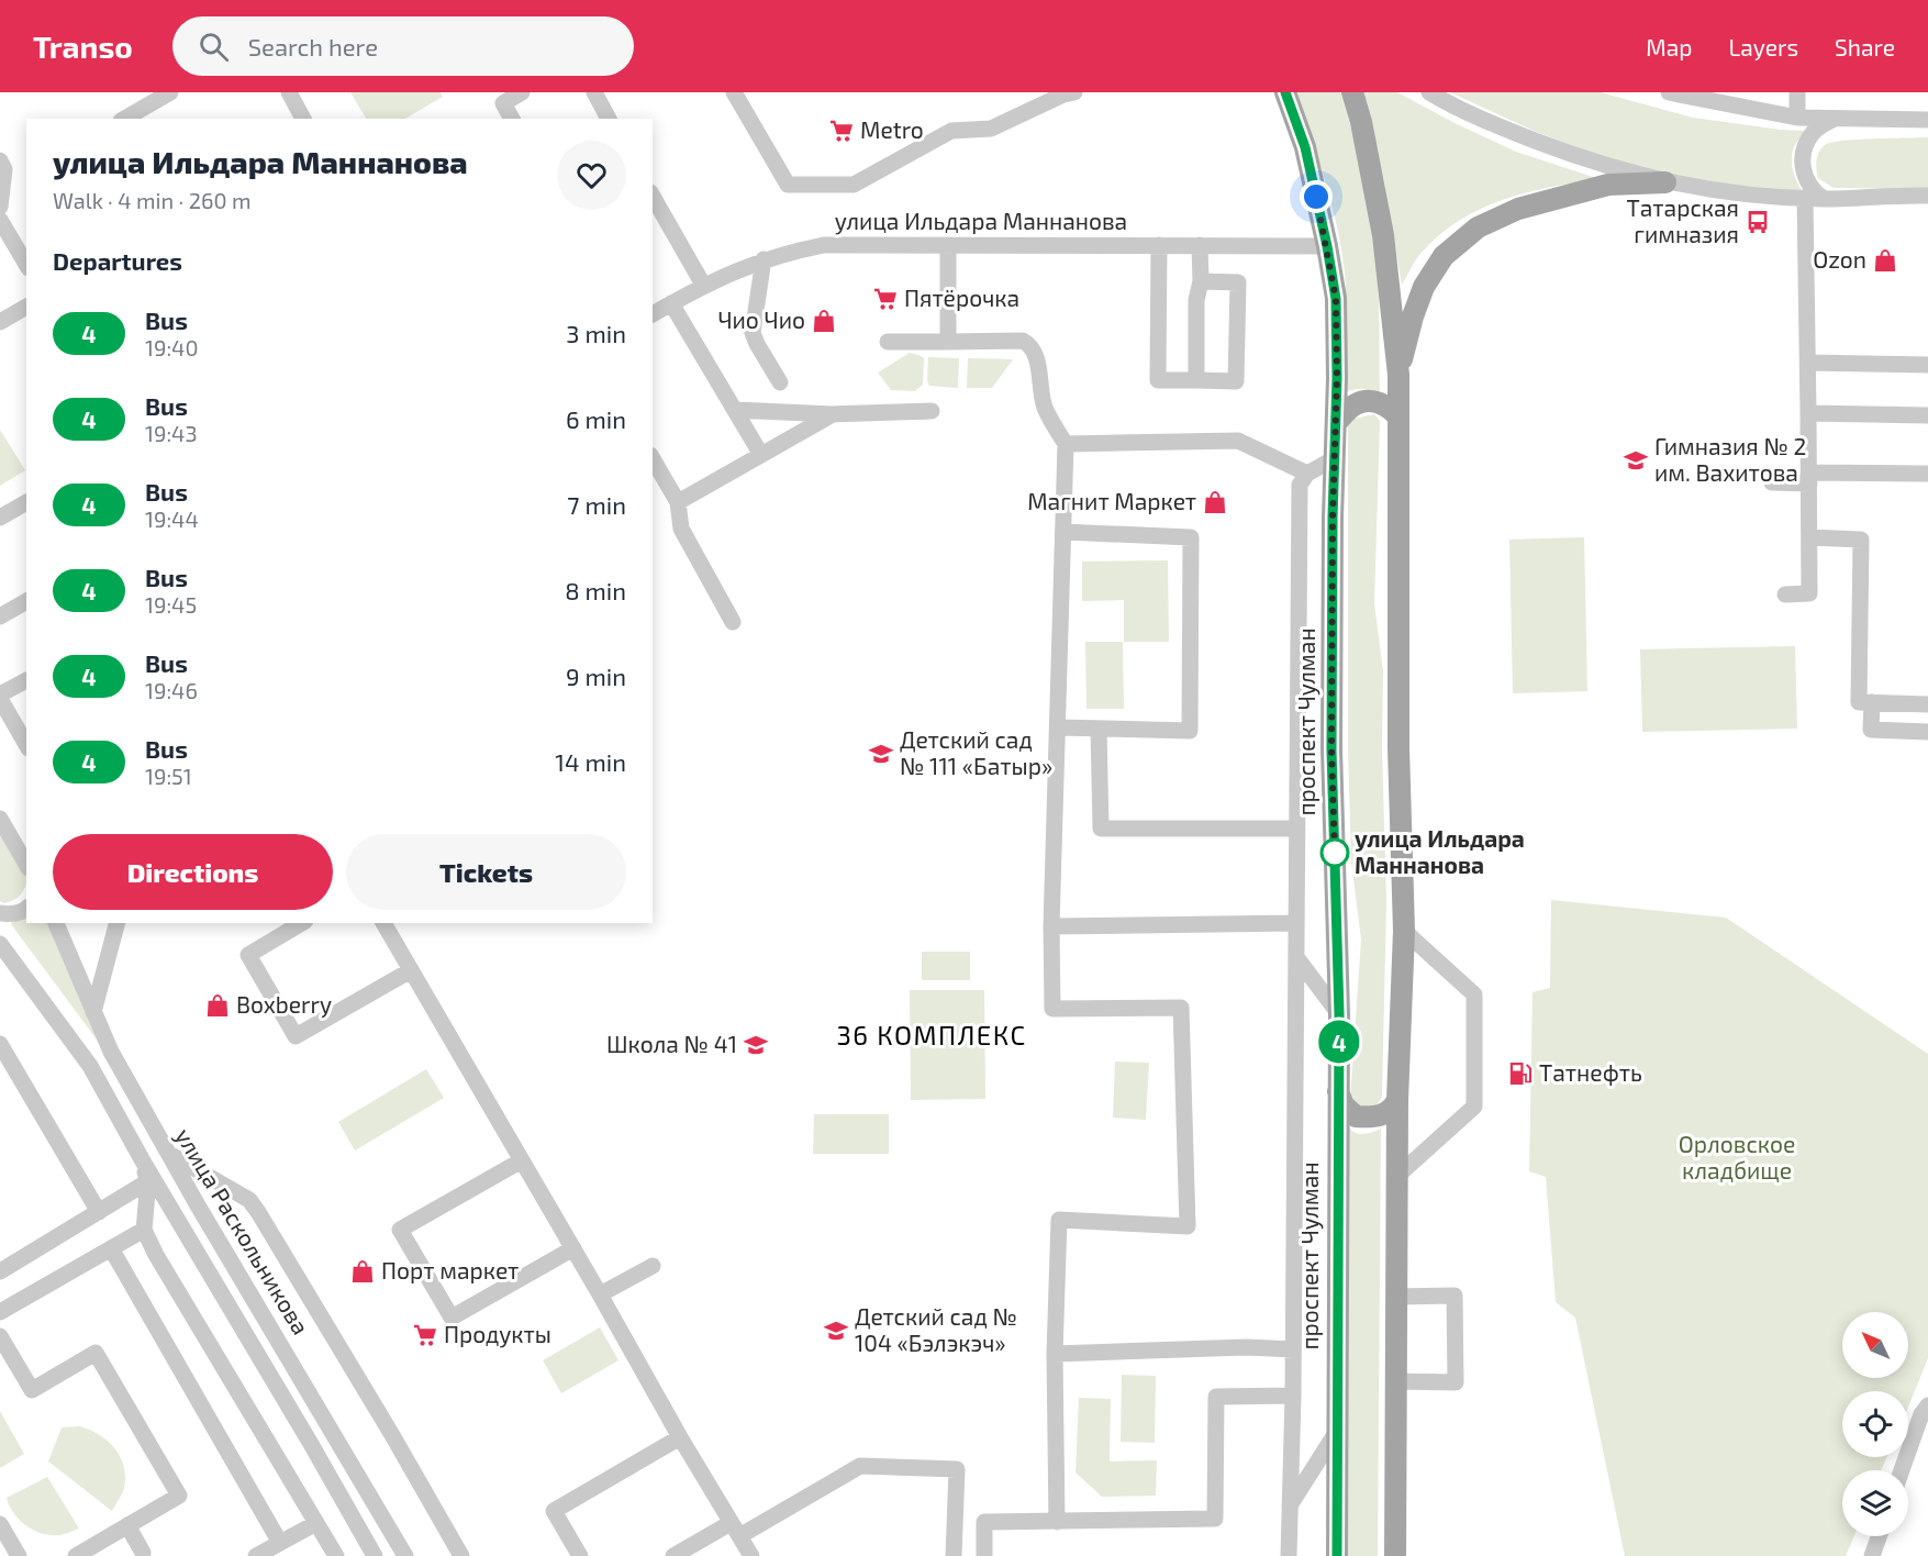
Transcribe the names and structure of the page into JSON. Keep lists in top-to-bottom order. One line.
{"streets":{"main road":["проспект Чулман"],"street":["улица Ильдара Маннанова","улица Раскольникова"]},"crossings":[["улица Ильдара Маннанова","проспект Чулман"]],"districts":["36 КОМПЛЕКС"],"parks":["Орловское кладбище"],"places":{"supermarket":["Metro","Пятёрочка","Продукты"],"bus stop":["Татарская гимназия"],"shop":["Ozon","Чио Чио","Магнит Маркет","Boxberry","Порт маркет"],"school or university":["Гимназия № 2 им. Вахитова","Детский сад № 111 «Батыр»","Школа № 41","Детский сад № 104 «Бэлэкэч»"],"other":["улица Ильдара Маннанова"],"fuel station":["Татнефть"]},"lines":["bus line 4"],"north":"top left","page":{"header":"Transo","search":"Search here","nav":["Map","Layers","Share"],"on_map":"4","heading":[["улица Ильдара Маннанова","Walk · 4 min · 260 m"],"Departures"],"list":[{"mark":"4","name":"Bus","note":"19:40","value":"3 min"},{"mark":"4","name":"Bus","note":"19:43","value":"6 min"},{"mark":"4","name":"Bus","note":"19:44","value":"7 min"},{"mark":"4","name":"Bus","note":"19:45","value":"8 min"},{"mark":"4","name":"Bus","note":"19:46","value":"9 min"},{"mark":"4","name":"Bus","note":"19:51","value":"14 min"}],"buttons":["Directions","Tickets"]}}
